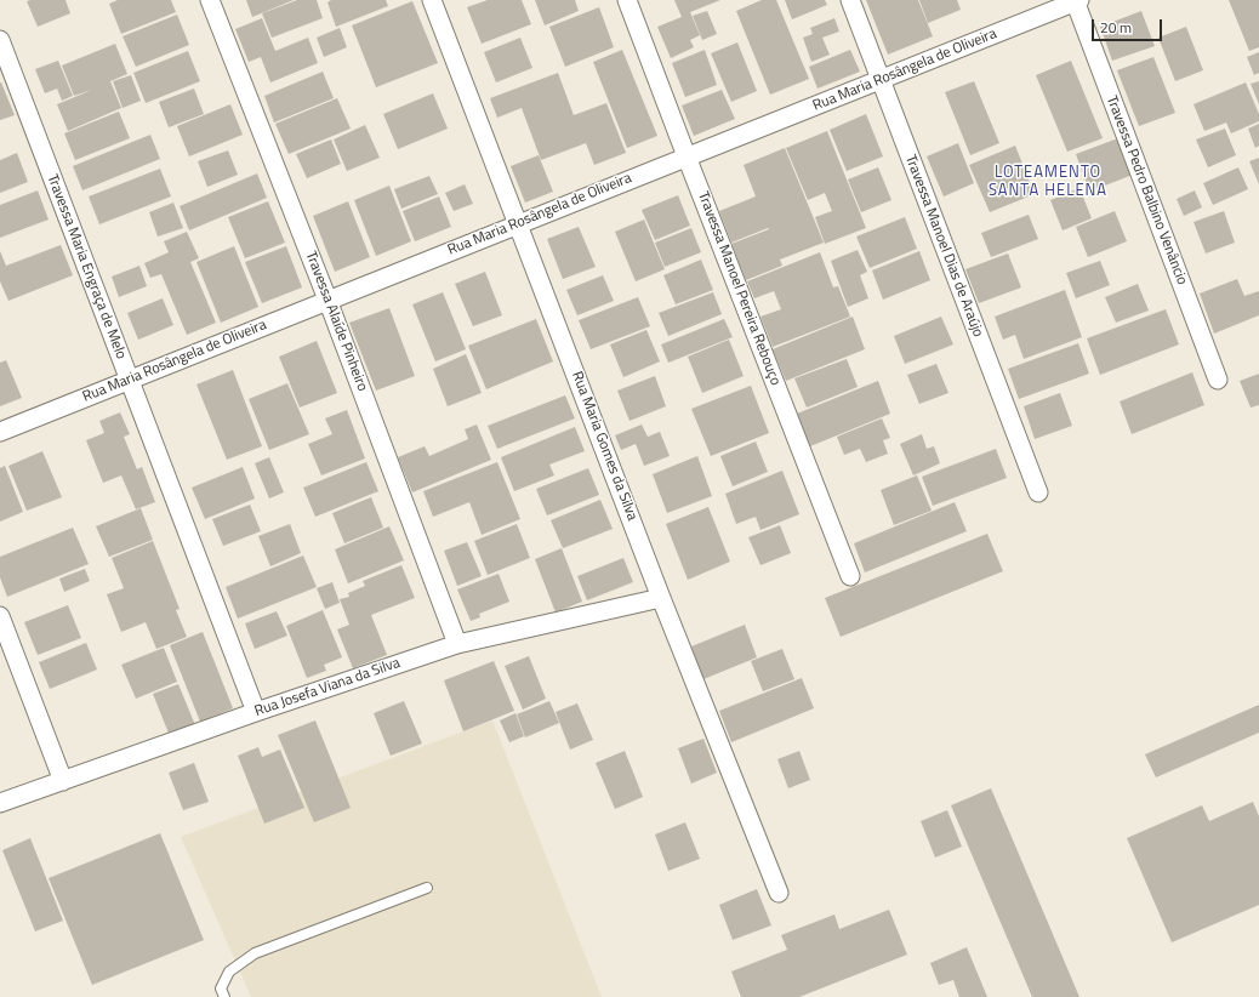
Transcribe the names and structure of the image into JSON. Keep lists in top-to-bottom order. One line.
{"streets":{"street":["Rua Maria Rosângela de Oliveira","Travessa Pedro Balbino Venâncio","Travessa Manoel Dias de Araújo","Travessa Maria Engraça de Melo","Travessa Manoel Pereira Rebouço","Travessa Alaíde Pinheiro","Rua Maria Gomes da Silva","Rua Josefa Viana da Silva"]},"crossings":[["Rua Maria Rosângela de Oliveira","Travessa Pedro Balbino Venâncio"],["Rua Maria Rosângela de Oliveira","Travessa Manoel Dias de Araújo"],["Rua Maria Rosângela de Oliveira","Travessa Maria Engraça de Melo"],["Rua Maria Rosângela de Oliveira","Travessa Manoel Pereira Rebouço"],["Rua Maria Rosângela de Oliveira","Travessa Alaíde Pinheiro"],["Rua Maria Rosângela de Oliveira","Rua Maria Gomes da Silva"],["Travessa Maria Engraça de Melo","Rua Josefa Viana da Silva"],["Travessa Alaíde Pinheiro","Rua Josefa Viana da Silva"],["Rua Maria Gomes da Silva","Rua Josefa Viana da Silva"]],"districts":["LOTEAMENTO SANTA HELENA"],"scale_bar":"20 m"}
